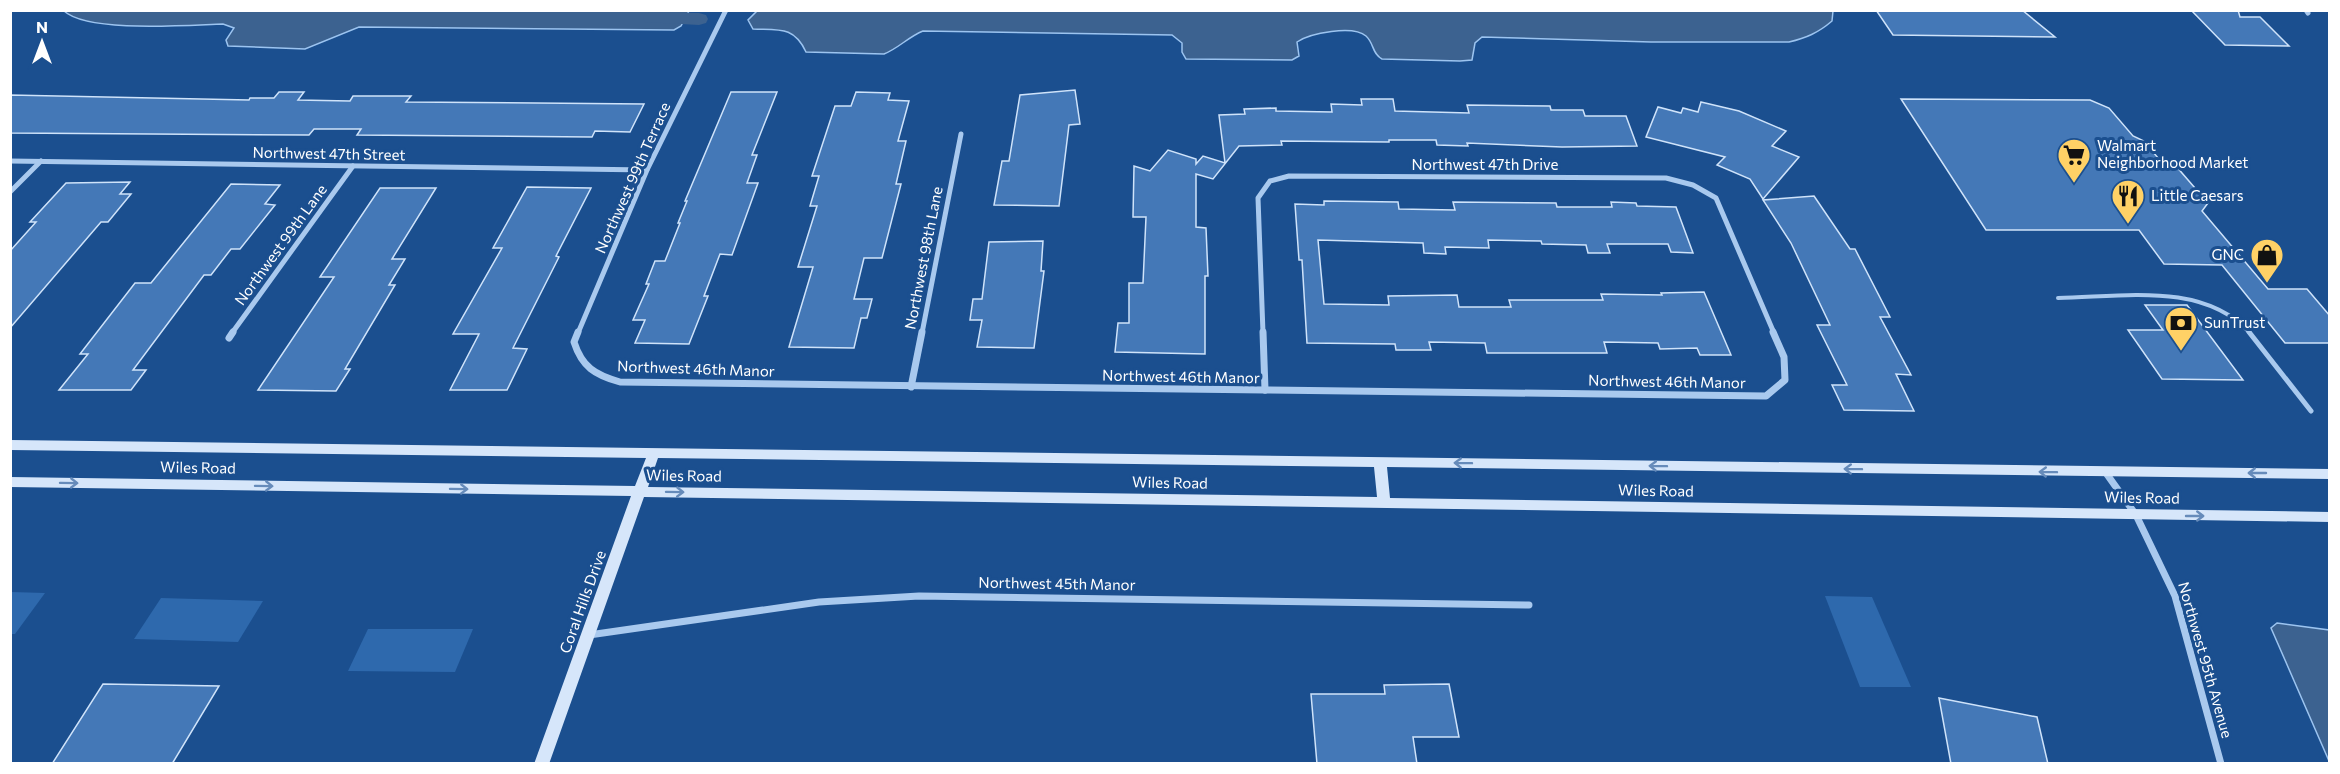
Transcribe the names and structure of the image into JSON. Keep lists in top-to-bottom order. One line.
{"streets":{"main road":["Wiles Road","Coral Hills Drive"],"street":["Northwest 47th Street","Northwest 47th Drive","Northwest 99th Terrace","Northwest 99th Lane","Northwest 98th Lane","Northwest 46th Manor","Northwest 45th Manor","Northwest 95th Avenue"]},"crossings":[["Northwest 47th Street","Northwest 99th Terrace"],["Northwest 47th Street","Northwest 99th Lane"],["Northwest 47th Drive","Northwest 46th Manor"],["Northwest 99th Terrace","Northwest 46th Manor"],["Northwest 98th Lane","Northwest 46th Manor"],["Wiles Road","Coral Hills Drive"],["Wiles Road","Northwest 95th Avenue"],["Northwest 45th Manor","Coral Hills Drive"]],"places":{"supermarket":["Walmart Neighborhood Market"],"restaurant":["Little Caesars"],"shop":["GNC"],"bank":["SunTrust"]},"north":"top"}
